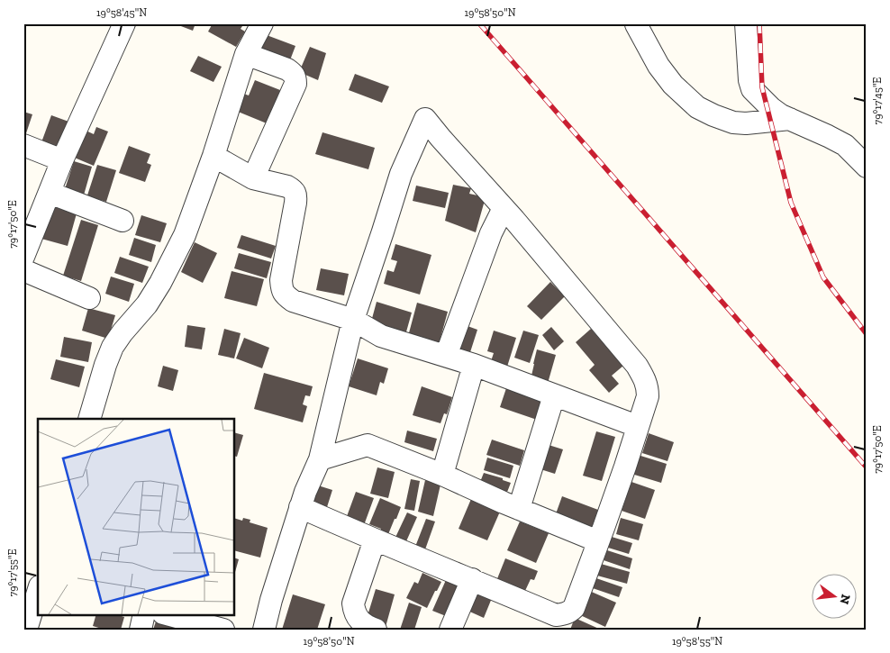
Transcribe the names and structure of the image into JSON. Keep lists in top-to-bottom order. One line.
{"north":"right","coordinates":["19°58'45\"N","19°58'50\"N","79°17'45\"E","79°17'50\"E","79°17'55\"E","19°58'55\"N"]}
